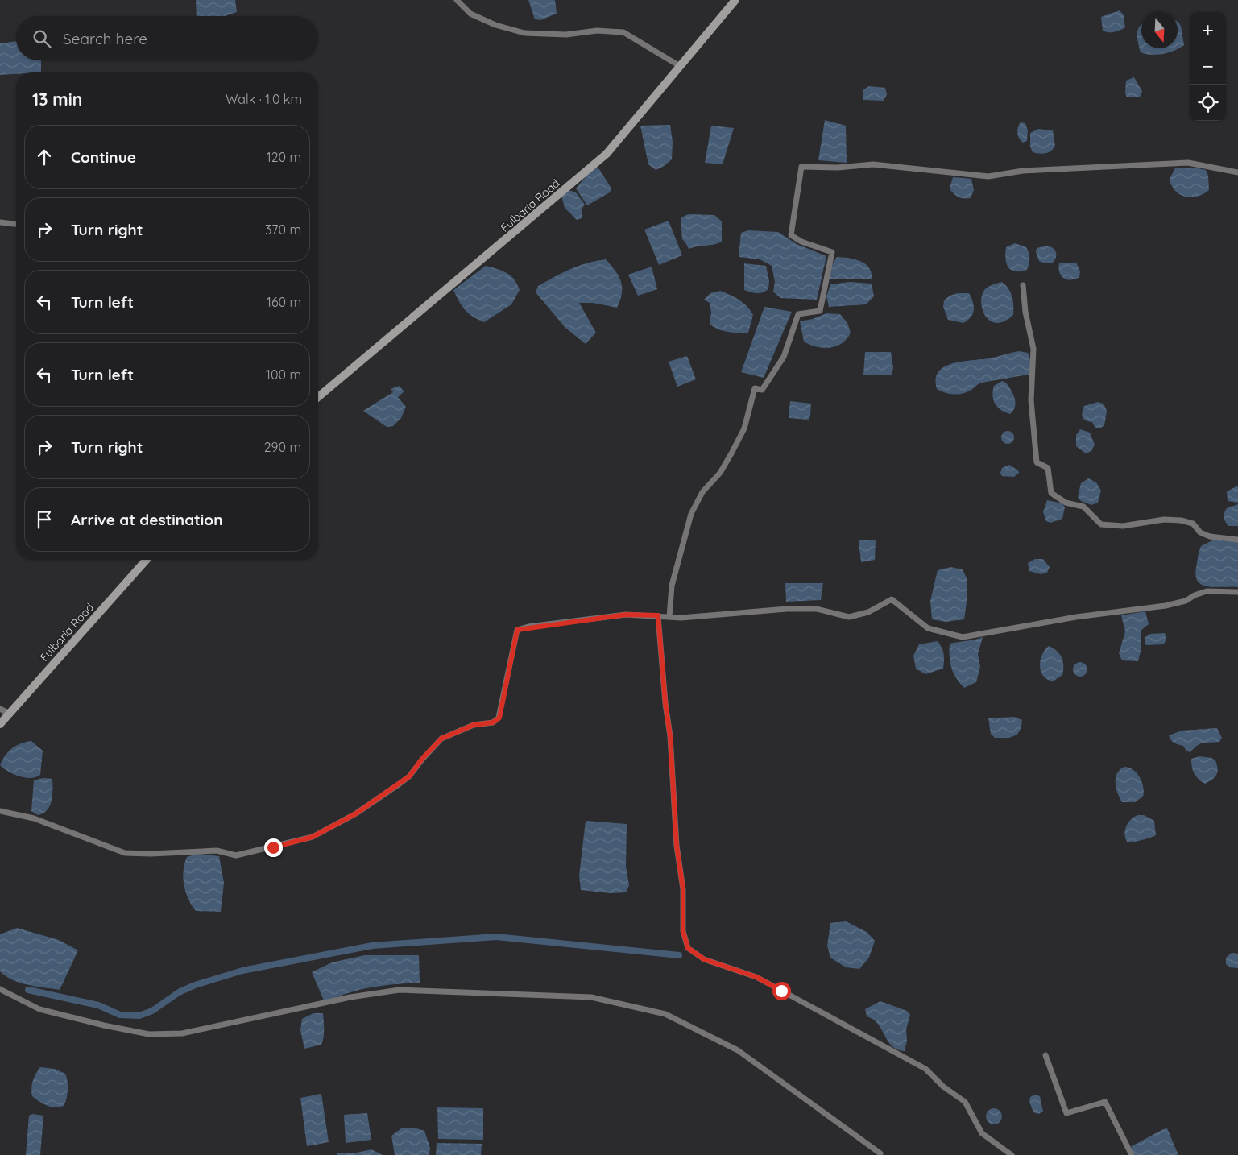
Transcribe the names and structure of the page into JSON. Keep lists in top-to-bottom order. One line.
{"streets":{"main road":["Fulbaria Road"]},"north":"bottom","page":{"map_buttons":["+","−"],"search":"Search here","heading":["13 min","Walk · 1.0 km"],"list":[["Continue","120 m"],["Turn right","370 m"],["Turn left","160 m"],["Turn left","100 m"],["Turn right","290 m"],"Arrive at destination"]}}
